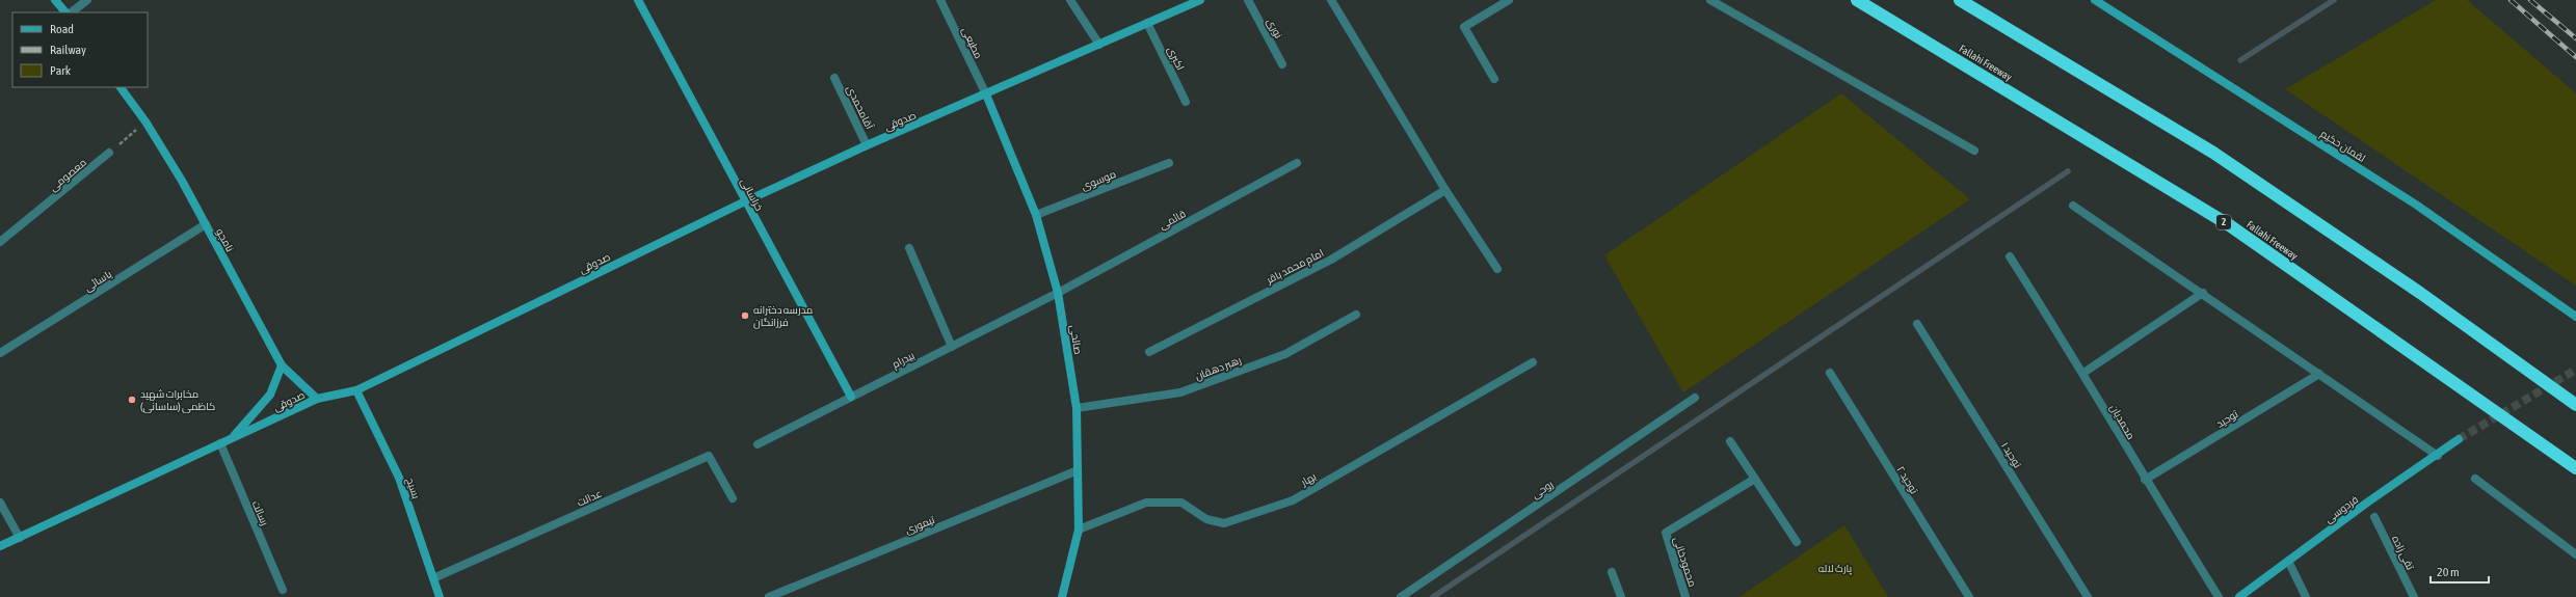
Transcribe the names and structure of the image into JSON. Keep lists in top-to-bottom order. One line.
{"streets":{"highway":["Fallahi Freeway","2"],"street":["نوری","مطیعی","اکبری","آقامحمدی","صدوقی","لقمان حکیم","معصومی","موسوی","خراسانی","قائمی","نامجو","امام محمد باقر","یاسائی","صالحی","بیدرام","رهبر دهقان","توحید","محمدیان","توحید ۱","بهار","توحید ۲","بسیح","روحی","عدالت","فردوسی","رسالت","تیموری","تقی زاده","محمودخانی"]},"crossings":[["مطیعی","صدوقی"],["مطیعی","صالحی"],["اکبری","صدوقی"],["آقامحمدی","صدوقی"],["صدوقی","خراسانی"],["صدوقی","نامجو"],["صدوقی","صالحی"],["صدوقی","بسیح"],["صدوقی","رسالت"],["موسوی","صالحی"],["خراسانی","بیدرام"],["قائمی","صالحی"],["قائمی","بیدرام"],["نامجو","یاسائی"],["صالحی","بیدرام"],["صالحی","رهبر دهقان"],["صالحی","بهار"],["صالحی","تیموری"],["توحید","محمدیان"],["بسیح","عدالت"]],"parks":["پارک لاله"],"places":["مدرسه دخترانه فرزانگان","مخابرات شهید کاظمی (ساسانی)"],"legend":["Road","Railway","Park"],"scale_bar":"20 m"}
